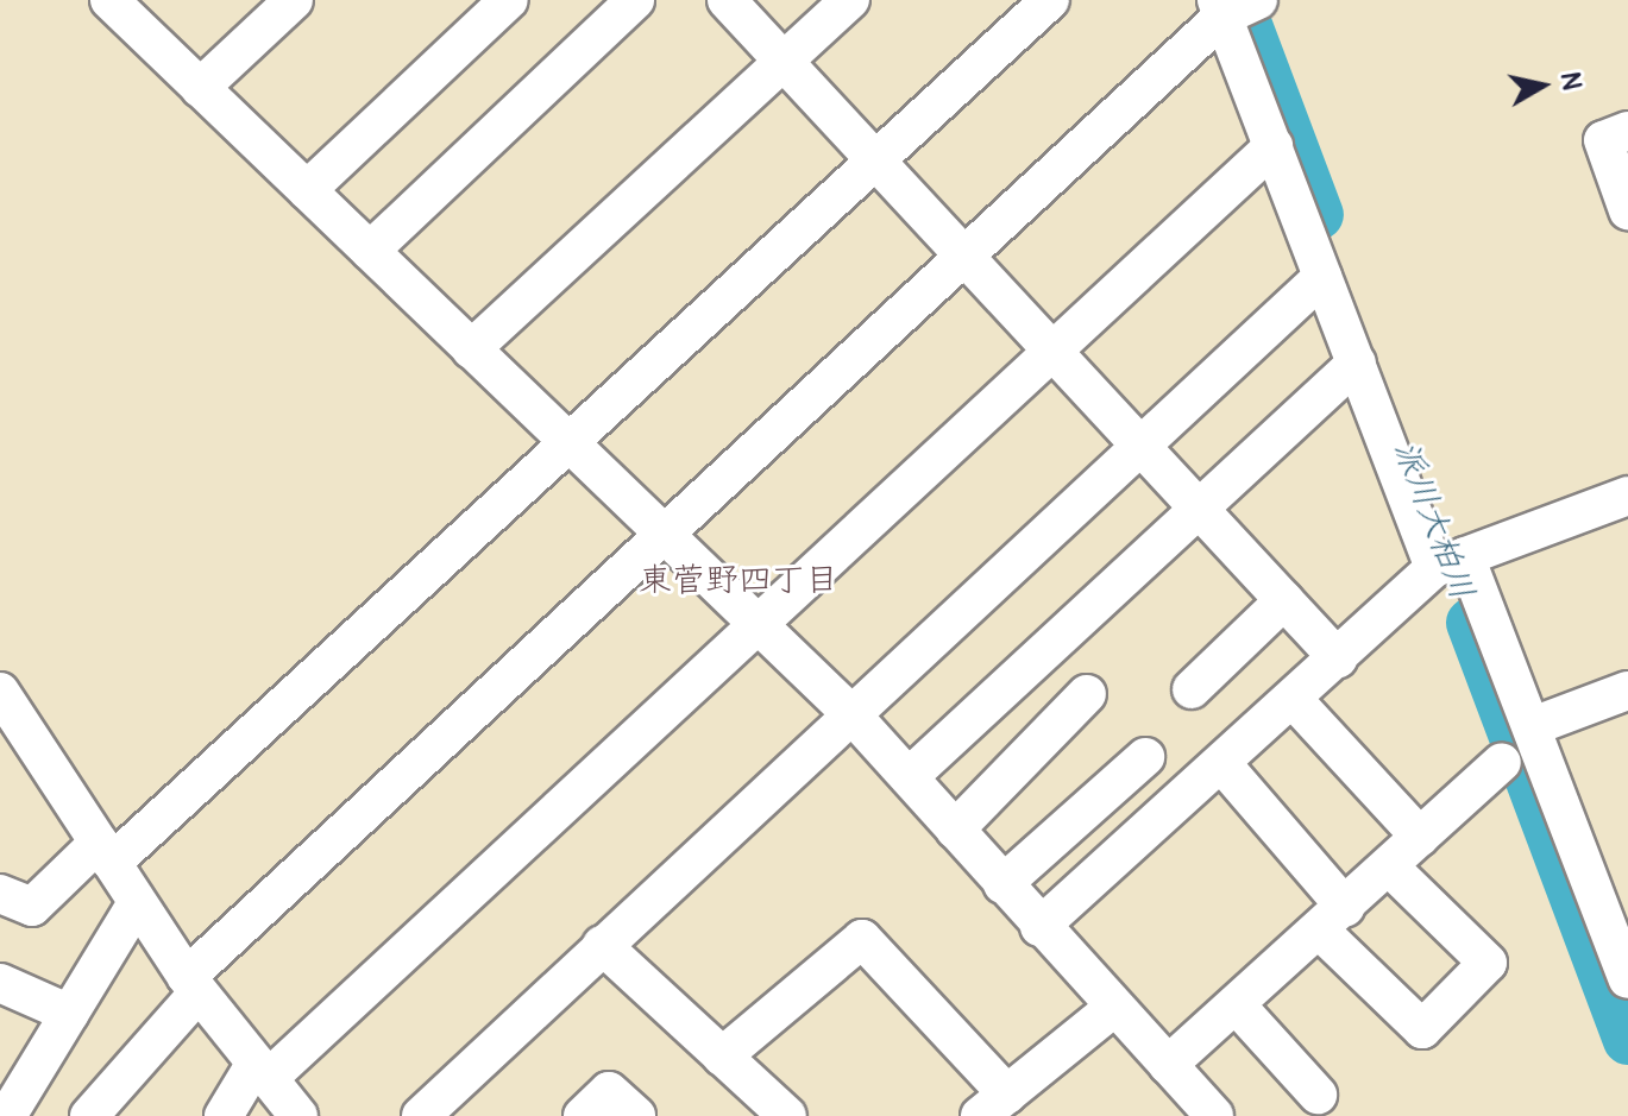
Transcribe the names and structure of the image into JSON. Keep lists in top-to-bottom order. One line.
{"districts":["東菅野四丁目"],"water":["派川大柏川"],"north":"right"}
